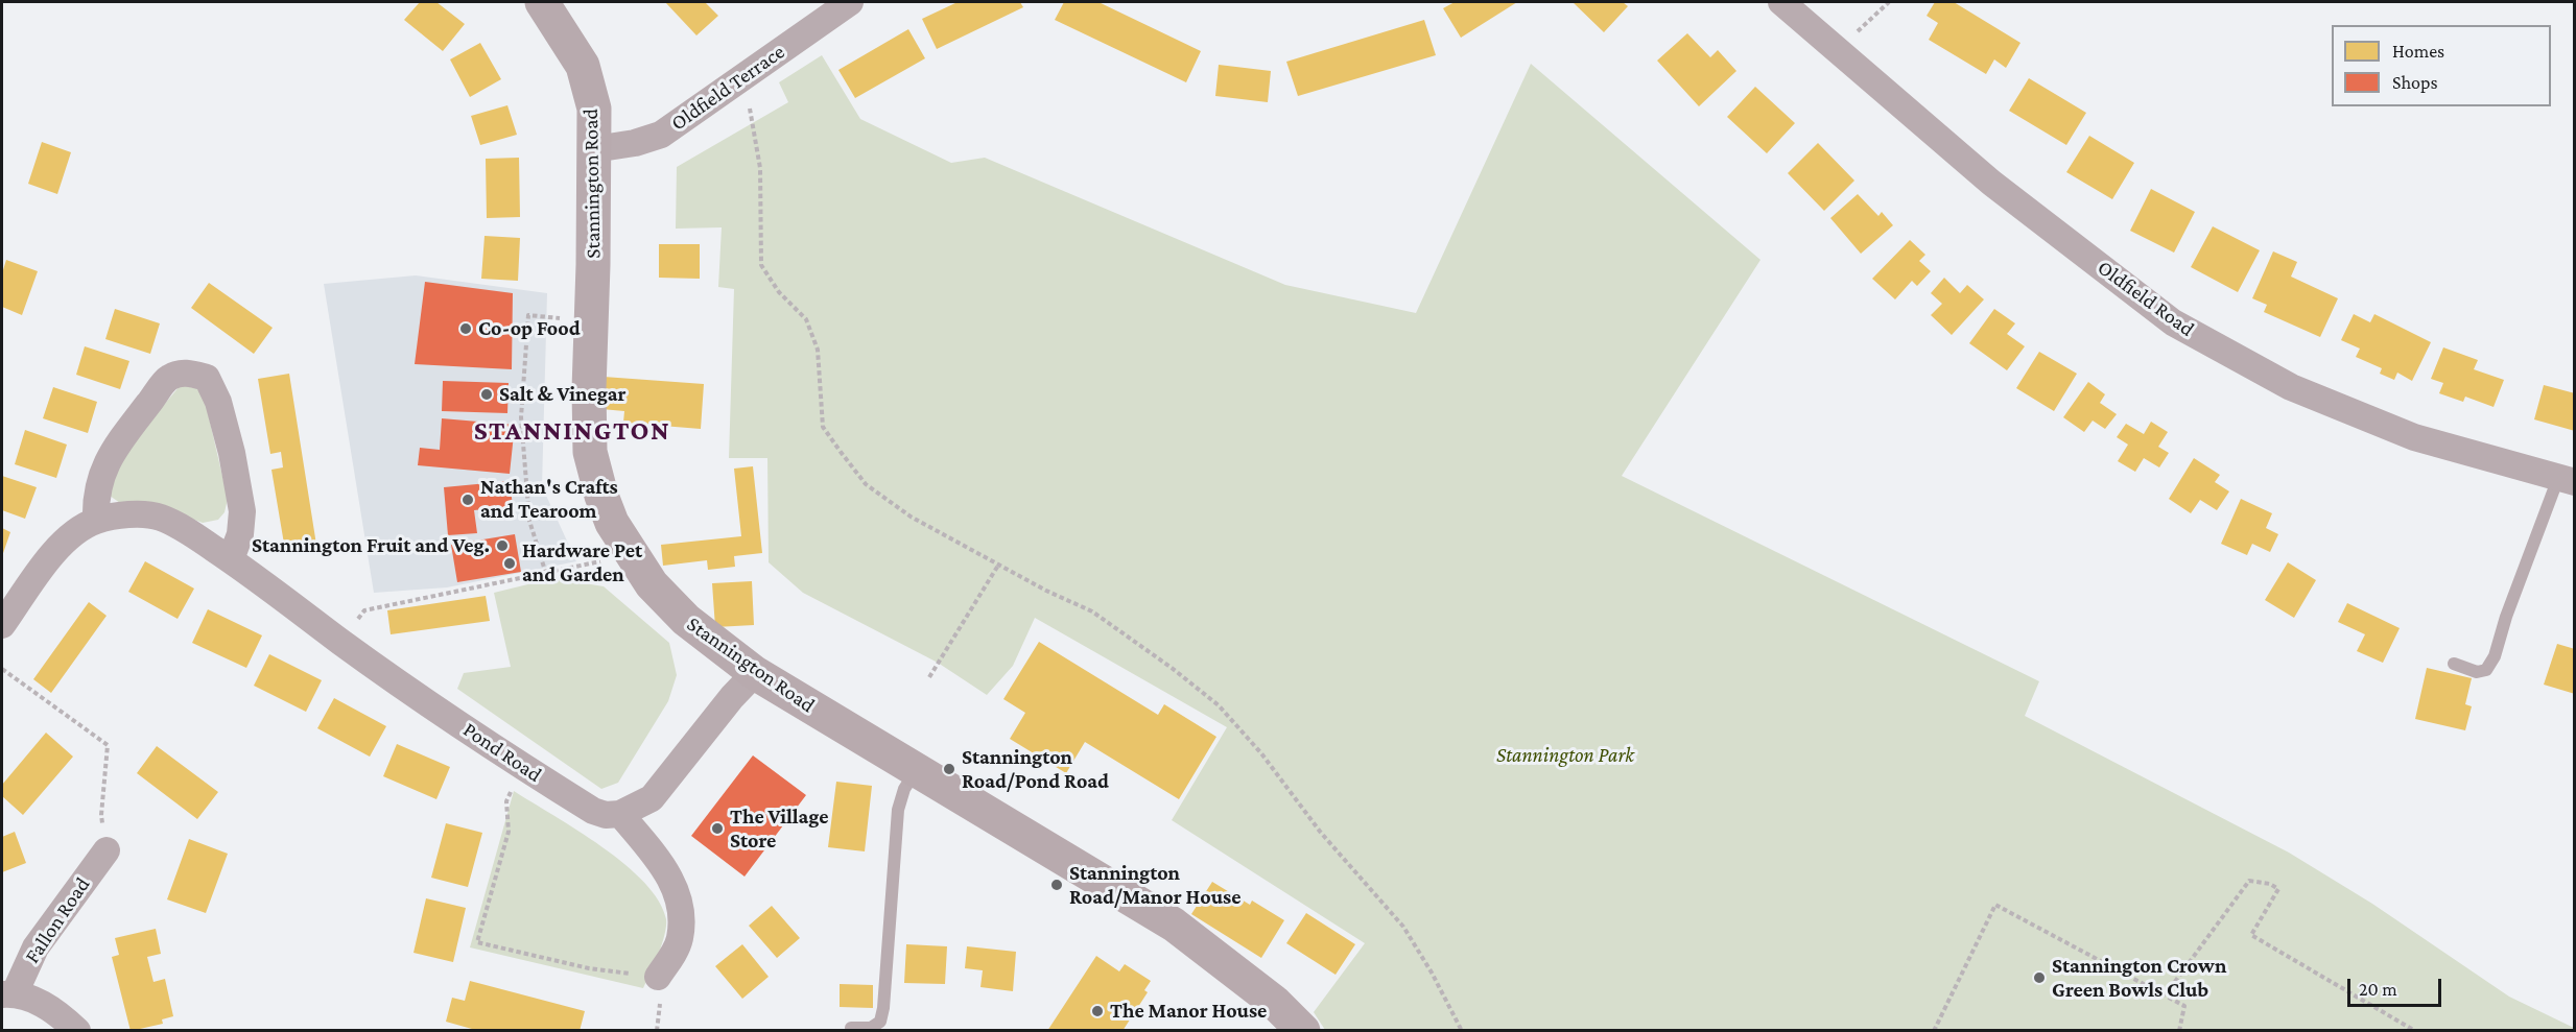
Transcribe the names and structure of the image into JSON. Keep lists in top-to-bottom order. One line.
{"streets":{"main road":["Stannington Road"],"street":["Oldfield Terrace","Oldfield Road","Pond Road","Fallon Road"]},"crossings":[["Oldfield Terrace","Stannington Road"]],"districts":["STANNINGTON"],"parks":["Stannington Park"],"places":["Co-op Food","Salt & Vinegar","Nathan's Crafts and Tearoom","Stannington Fruit and Veg.","Hardware Pet and Garden","Stannington Road/Pond Road","The Village Store","Stannington Road/Manor House","Stannington Crown Green Bowls Club","The Manor House"],"legend":["Homes","Shops"],"scale_bar":"20 m"}
